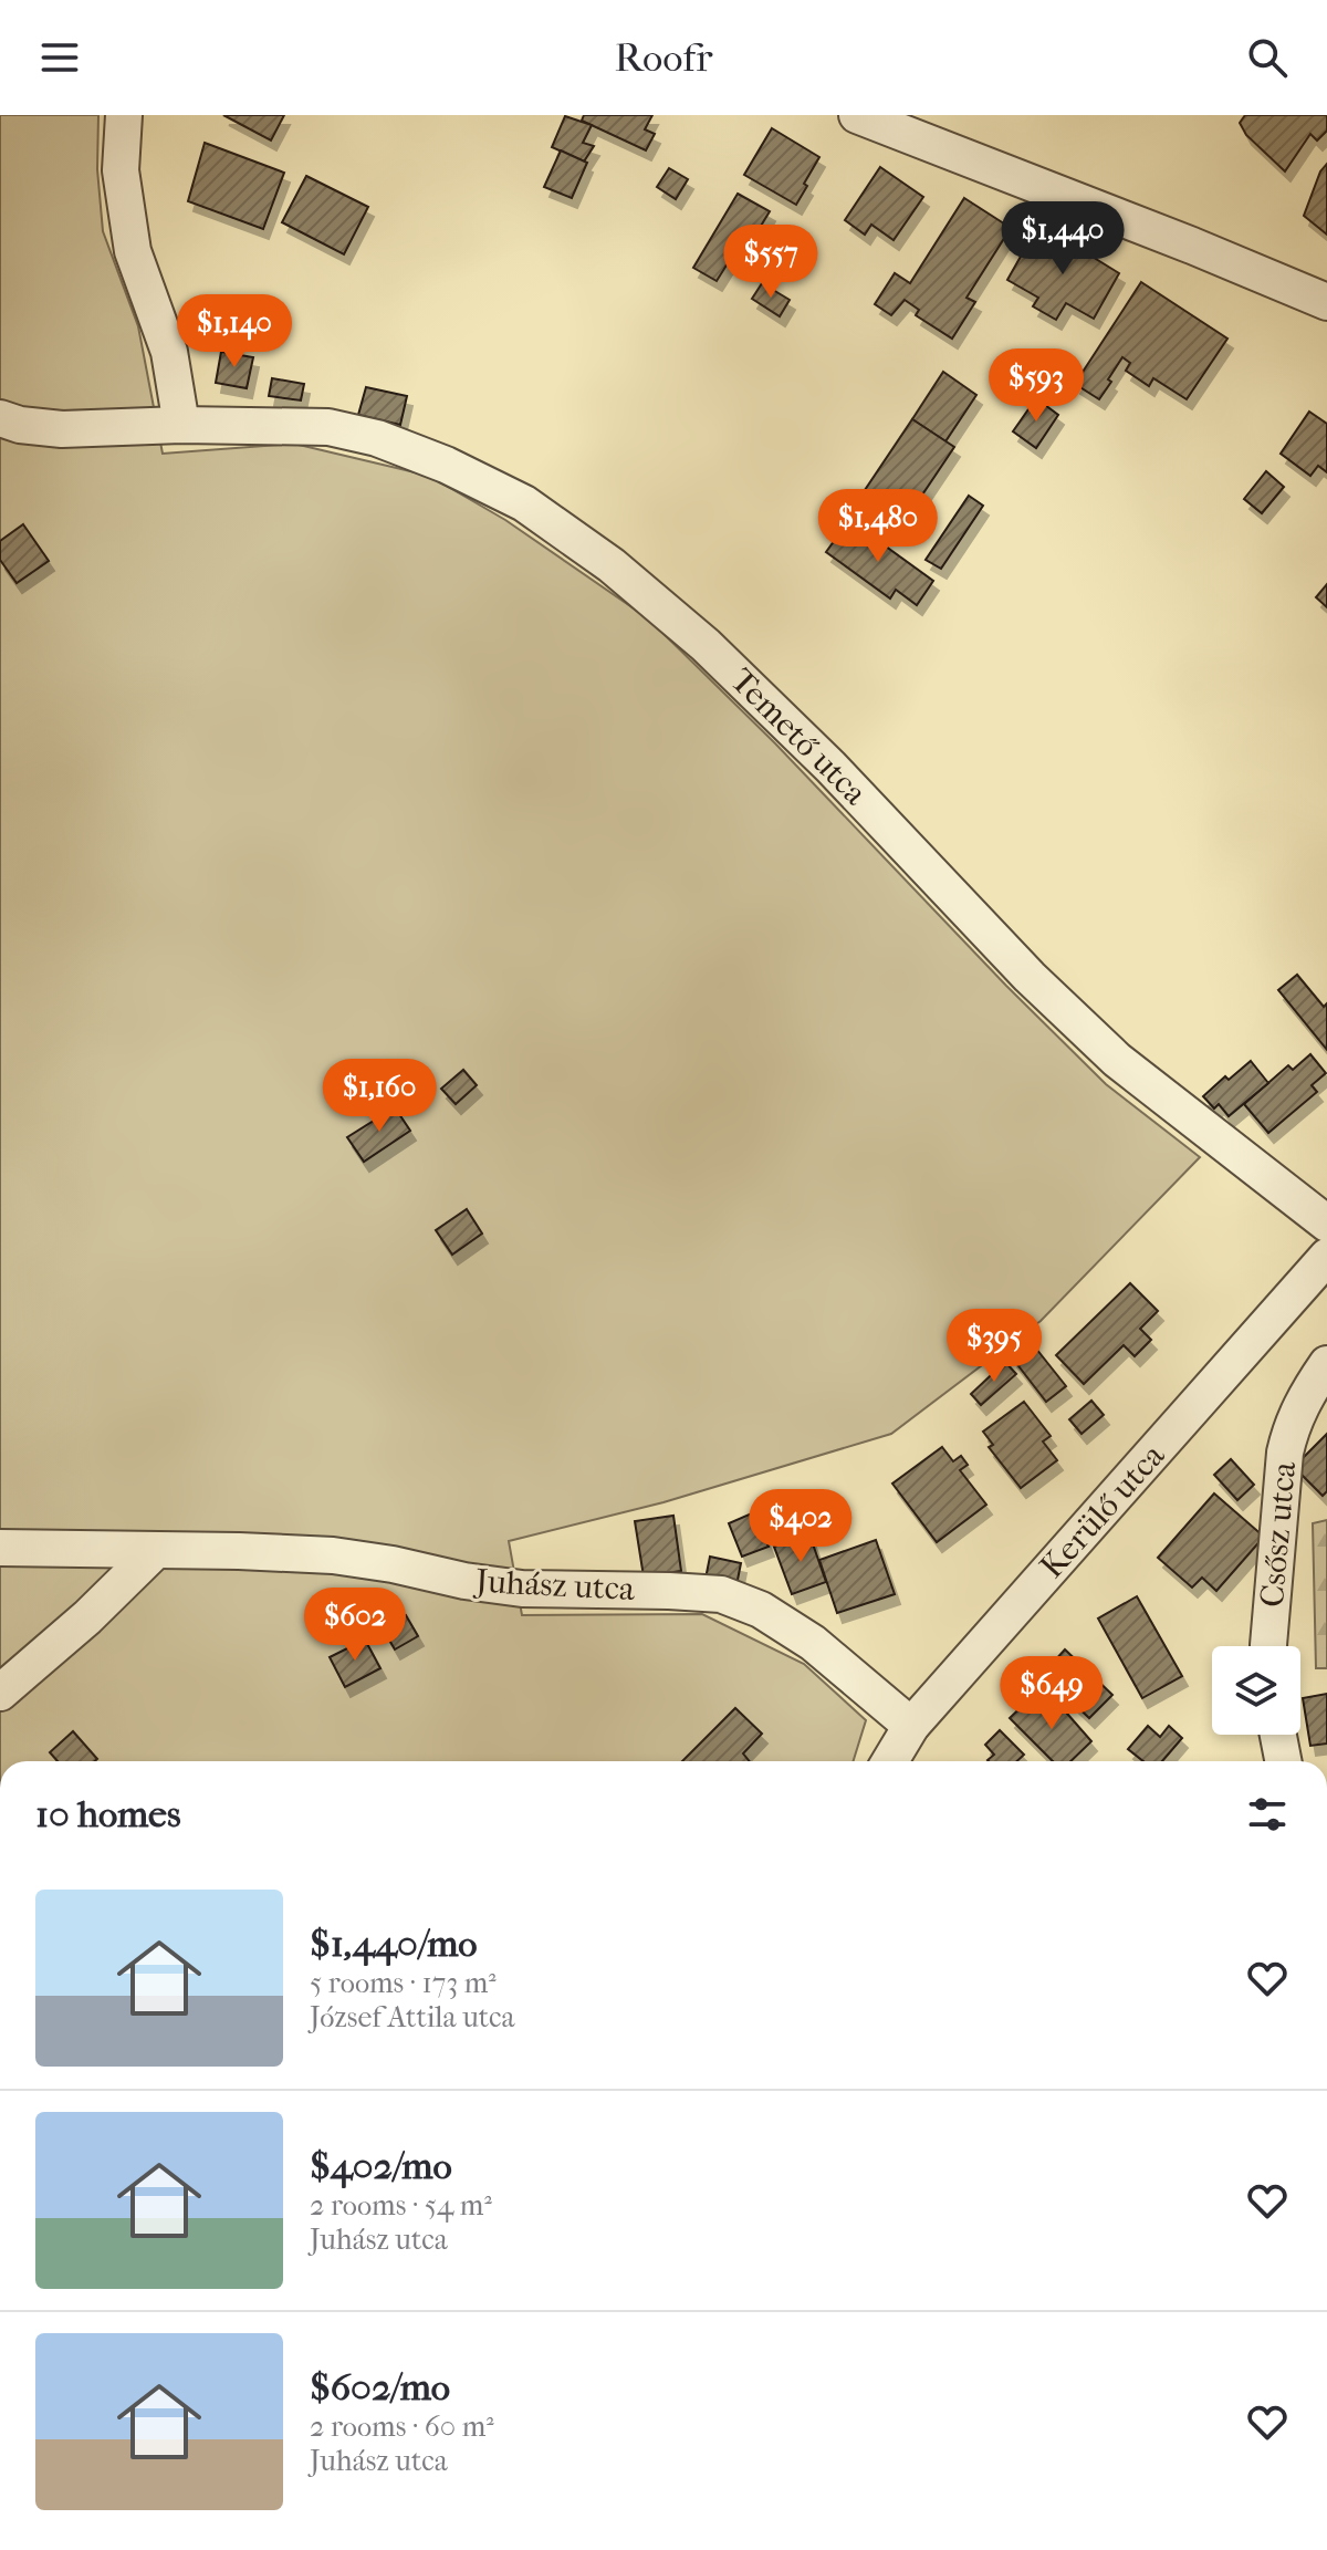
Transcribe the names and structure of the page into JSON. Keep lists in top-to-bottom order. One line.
{"streets":{"street":["Temető utca","Kerülő utca","Csősz utca","Juhász utca"]},"crossings":[["Kerülő utca","Juhász utca"]],"page":{"header":"Roofr","price":["$1,440","$557","$1,140","$593","$1,480","$1,160","$395","$402","$602","$649"],"heading":"10 homes","list":[{"name":"$1,440/mo","note":"5 rooms · 173 m² · József Attila utca"},{"name":"$402/mo","note":"2 rooms · 54 m² · Juhász utca"},{"name":"$602/mo","note":"2 rooms · 60 m² · Juhász utca"}]}}
